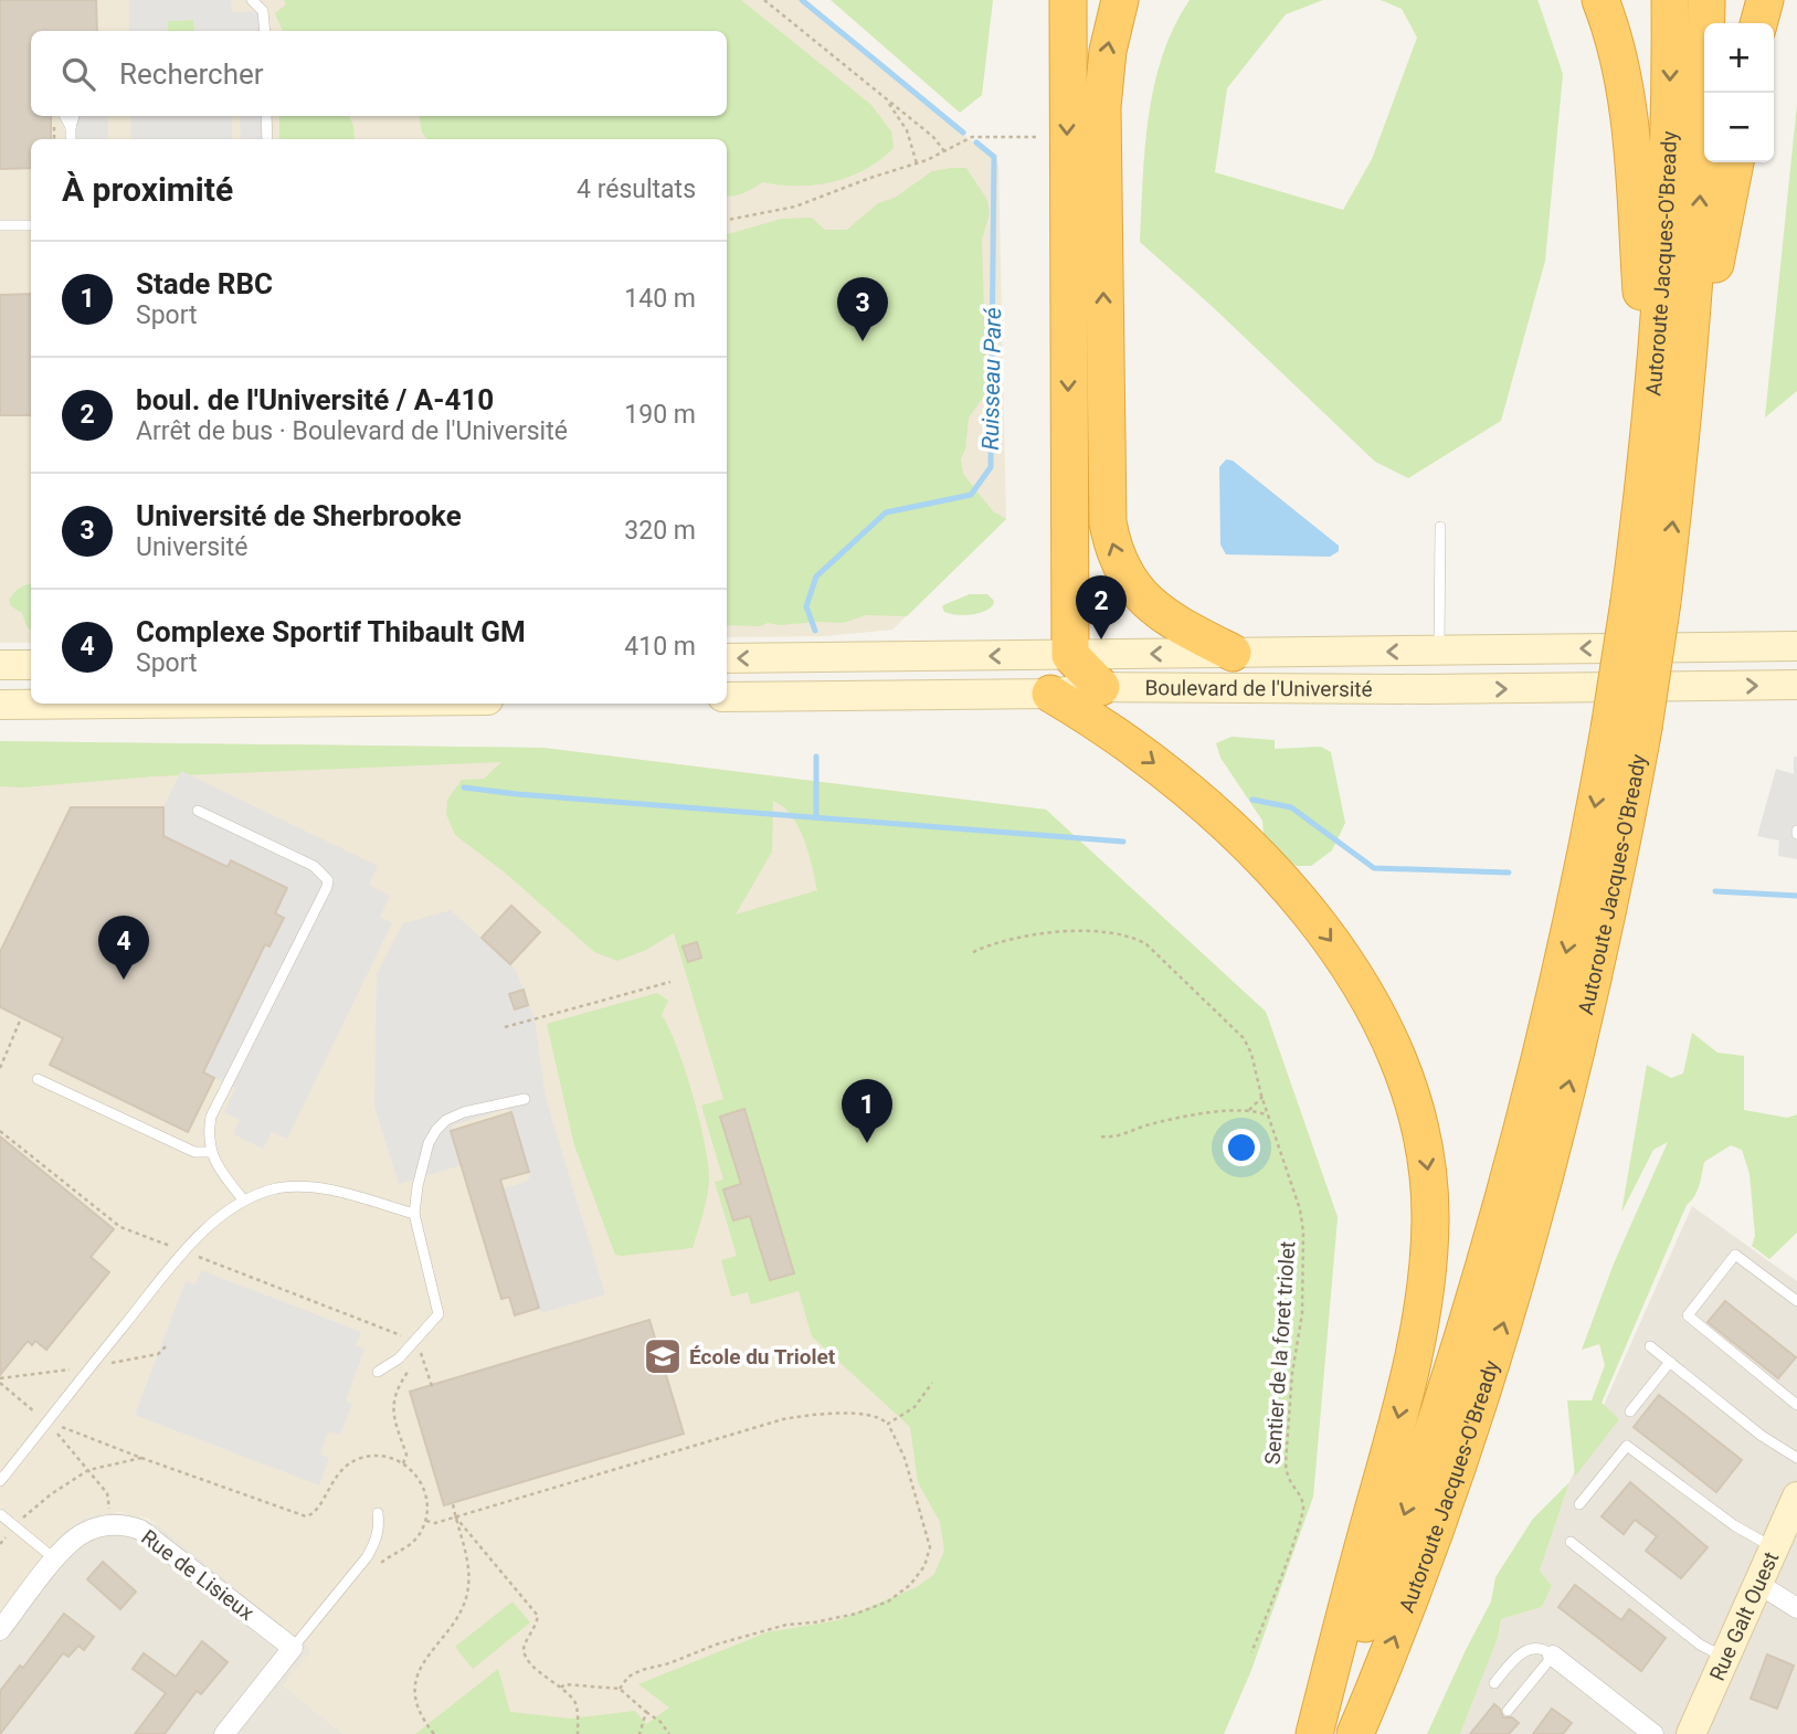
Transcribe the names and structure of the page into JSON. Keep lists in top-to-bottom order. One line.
{"streets":{"highway":["Autoroute Jacques-O'Bready"],"main road":["Boulevard de l'Université","Rue Galt Ouest"],"street":["Rue de Lisieux"],"path":["Sentier de la foret triolet"]},"water":["Ruisseau Paré"],"places":{"school or university":["École du Triolet"]},"page":{"map_buttons":["+","−"],"search":"Rechercher","heading":["À proximité","4 résultats"],"list":[{"mark":"1","name":"Stade RBC","note":"Sport","value":"140 m"},{"mark":"2","name":"boul. de l'Université / A-410","note":"Arrêt de bus · Boulevard de l'Université","value":"190 m"},{"mark":"3","name":"Université de Sherbrooke","note":"Université","value":"320 m"},{"mark":"4","name":"Complexe Sportif Thibault GM","note":"Sport","value":"410 m"}],"pins":["3","2","4","1"]}}
